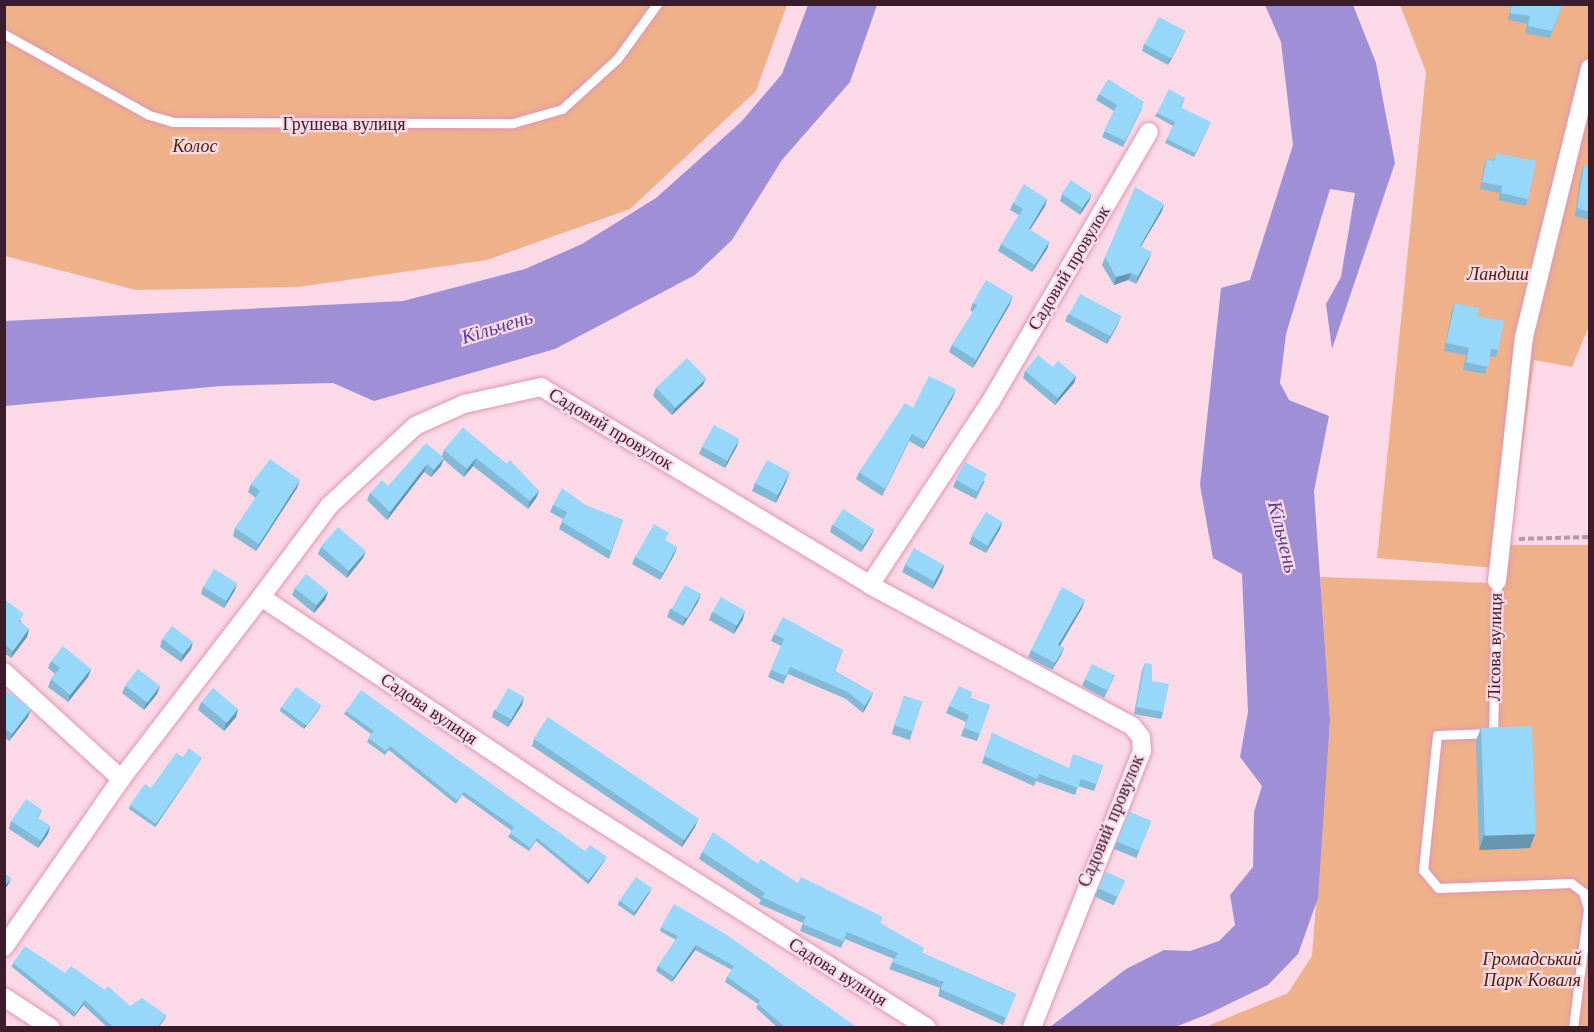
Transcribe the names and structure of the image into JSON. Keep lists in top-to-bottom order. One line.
{"streets":{"street":["Садовий провулок","Лісова вулиця","Садова вулиця"],"lane":["Грушева вулиця"]},"crossings":[["Садовий провулок","Садова вулиця"]],"water":["Кільчень"],"parks":["Колос","Ландиш","Громадський Парк Коваля"]}
